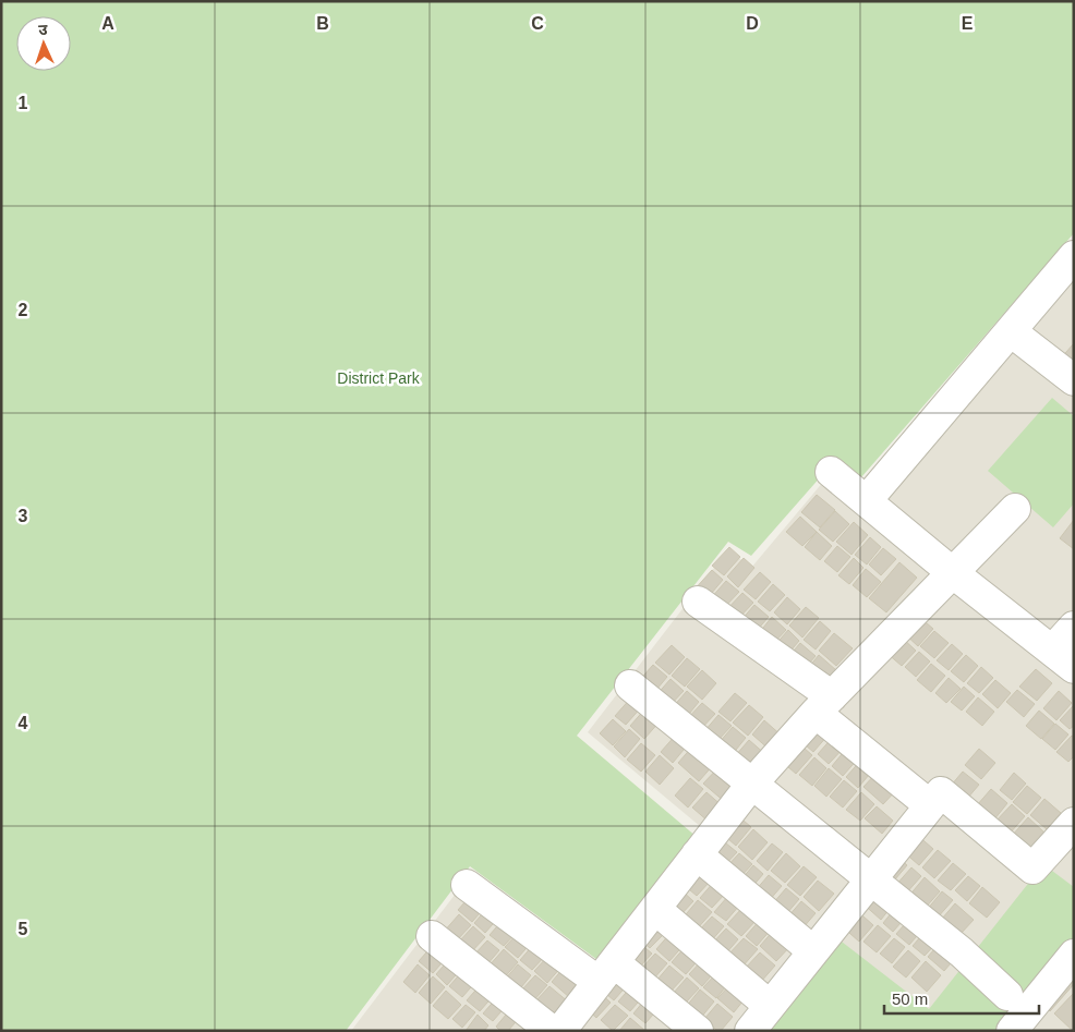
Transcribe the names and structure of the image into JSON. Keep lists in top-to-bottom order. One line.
{"parks":["District Park"],"scale_bar":"50 m","north":"top","grid":{"columns":["A","B","C","D","E"],"rows":["1","2","3","4","5"]}}
